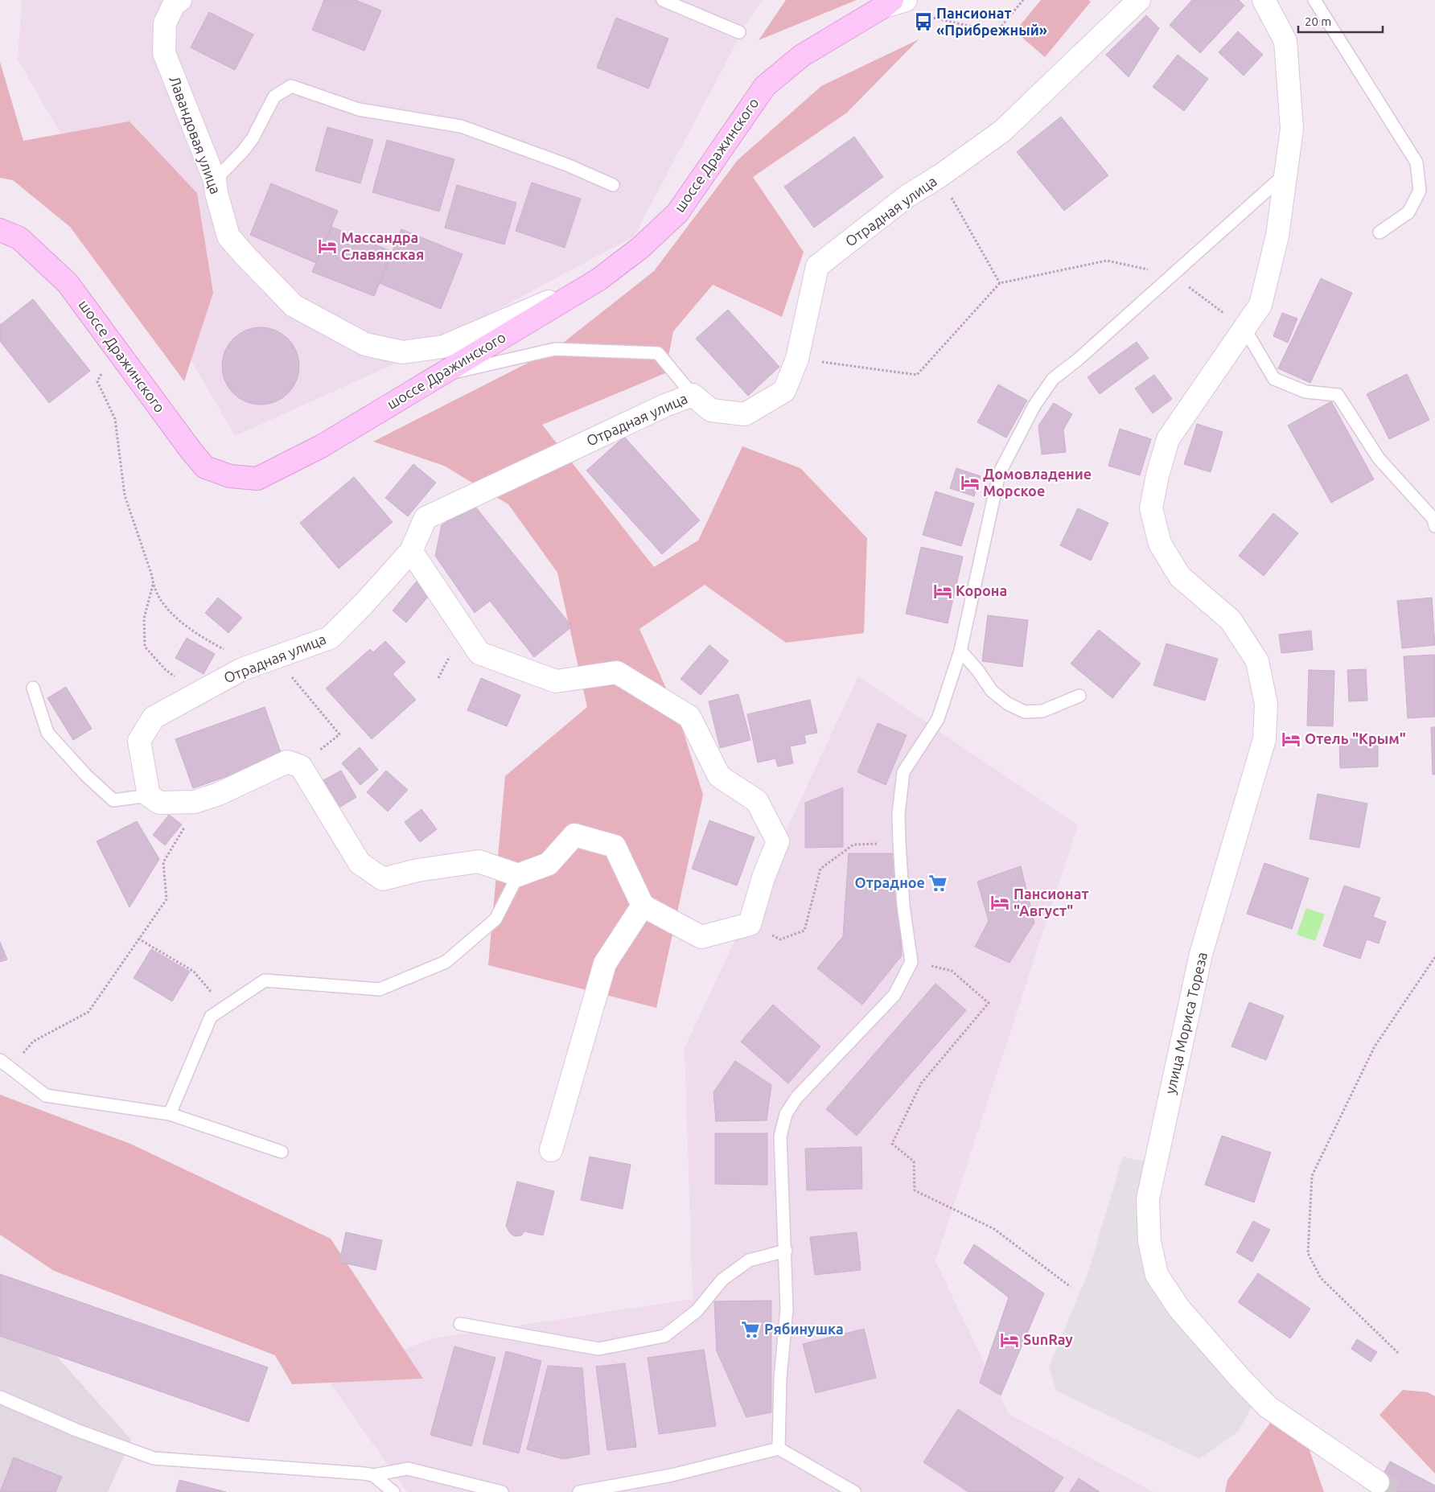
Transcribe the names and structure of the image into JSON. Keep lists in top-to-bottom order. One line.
{"streets":{"main road":["шоссе Дражинского"],"street":["Лавандовая улица","Отрадная улица","улица Мориса Тореза"]},"crossings":[["Лавандовая улица","шоссе Дражинского"]],"places":{"bus stop":["Пансионат «Прибрежный»"],"hotel":["Массандра Славянская","Домовладение Морское","Корона","Отель \"Крым\"","Пансионат \"Август\"","SunRay"],"supermarket":["Отрадное","Рябинушка"]},"scale_bar":"20 m"}
